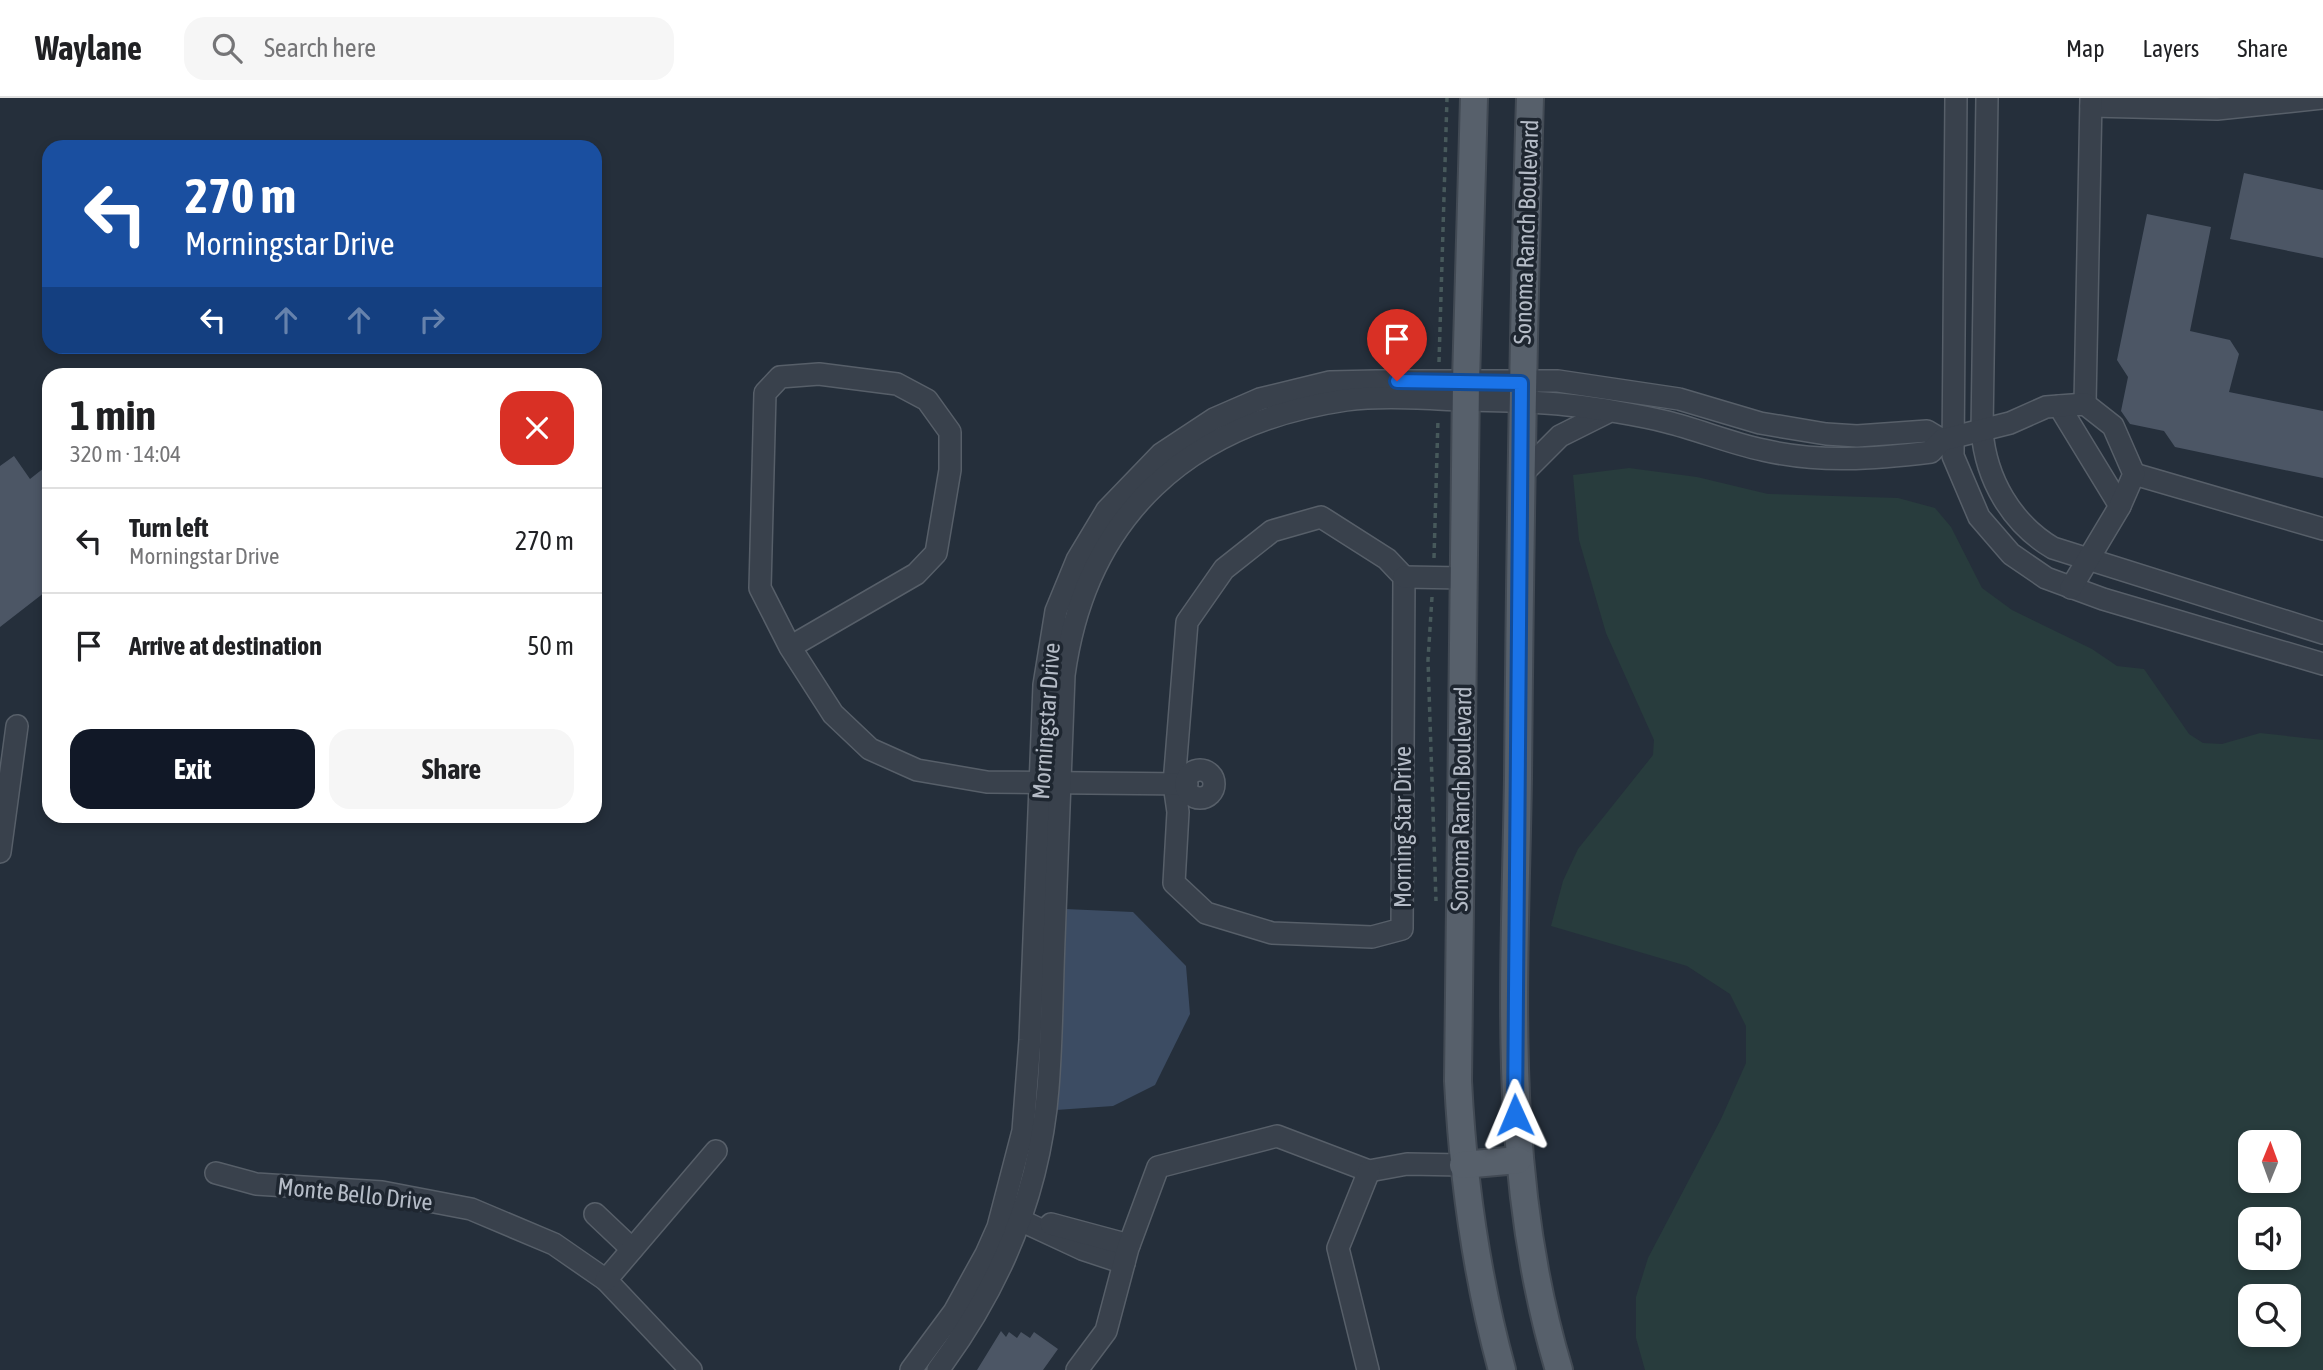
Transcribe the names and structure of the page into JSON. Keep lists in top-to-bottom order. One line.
{"streets":{"main road":["Sonoma Ranch Boulevard"],"street":["Morningstar Drive","Morning Star Drive","Monte Bello Drive"]},"crossings":[["Sonoma Ranch Boulevard","Morningstar Drive"]],"north":"top","page":{"header":"Waylane","search":"Search here","nav":["Map","Layers","Share"],"turn":["270 m","Morningstar Drive"],"heading":["1 min","320 m · 14:04"],"list":[{"name":"Turn left","note":"Morningstar Drive","value":"270 m"},{"name":"Arrive at destination","value":"50 m"}],"buttons":["Exit","Share"]}}
